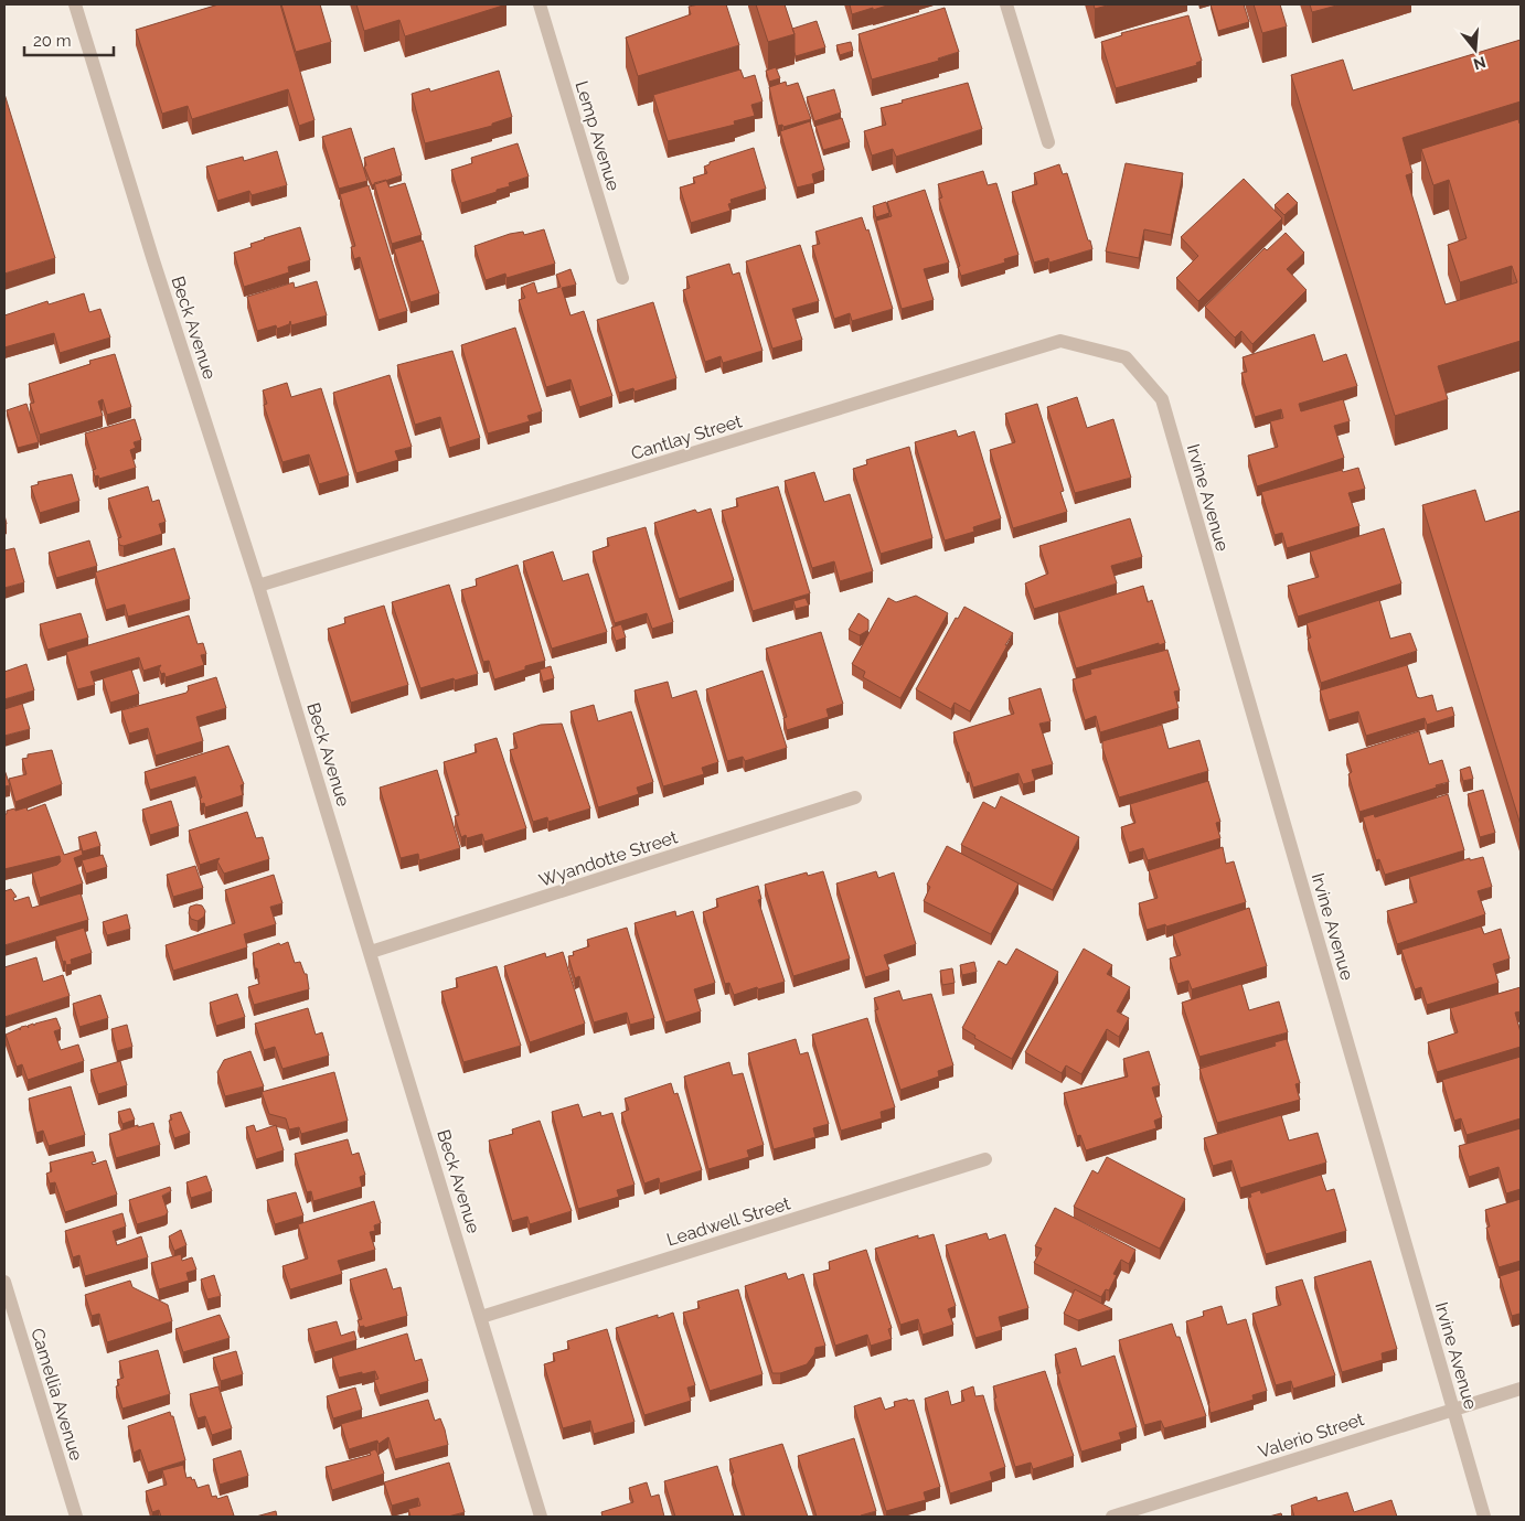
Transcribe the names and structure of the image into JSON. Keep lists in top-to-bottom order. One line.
{"streets":{"street":["Lemp Avenue","Beck Avenue","Cantlay Street","Irvine Avenue","Wyandotte Street","Leadwell Street","Camellia Avenue","Valerio Street"]},"crossings":[["Beck Avenue","Cantlay Street"],["Beck Avenue","Wyandotte Street"],["Beck Avenue","Leadwell Street"],["Cantlay Street","Irvine Avenue"],["Irvine Avenue","Valerio Street"]],"scale_bar":"20 m","north":"bottom"}
